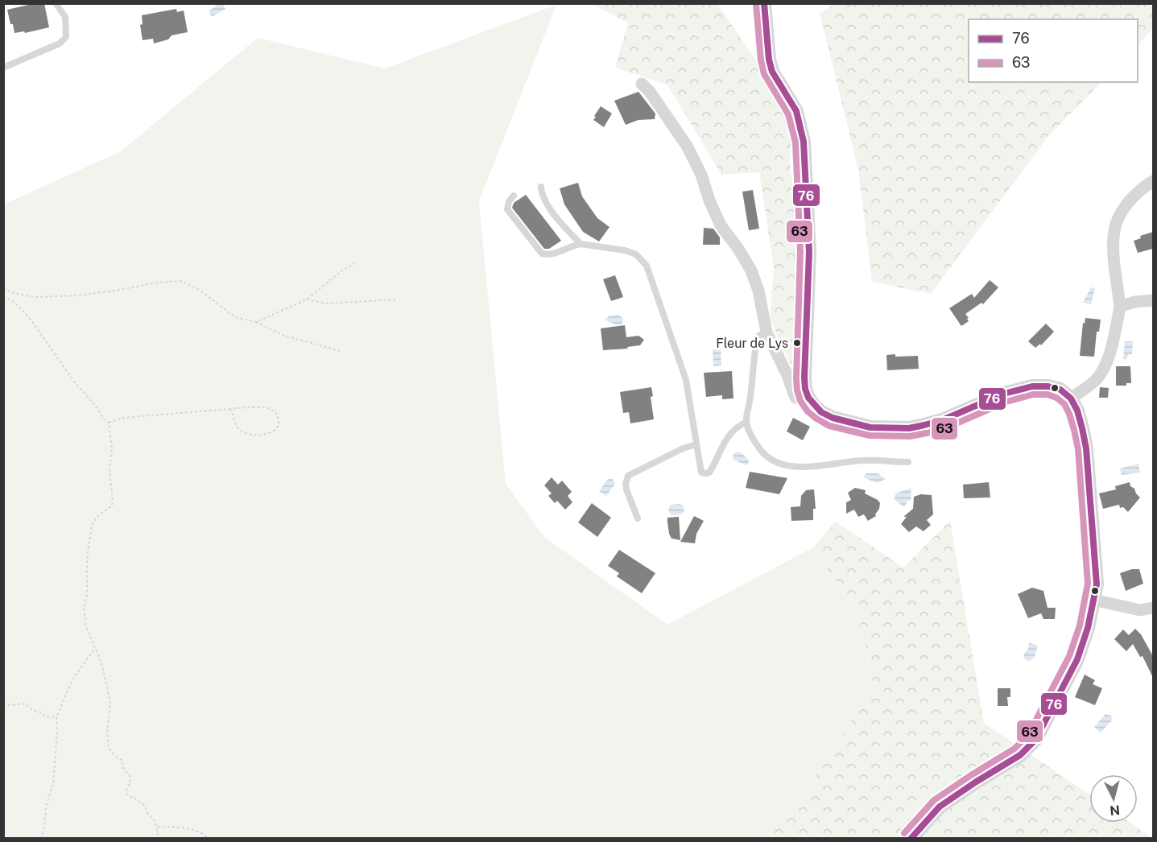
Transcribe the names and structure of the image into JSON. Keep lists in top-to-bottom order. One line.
{"places":["Fleur de Lys"],"lines":["transit line 76","transit line 63"],"legend":["76","63"],"north":"bottom"}
